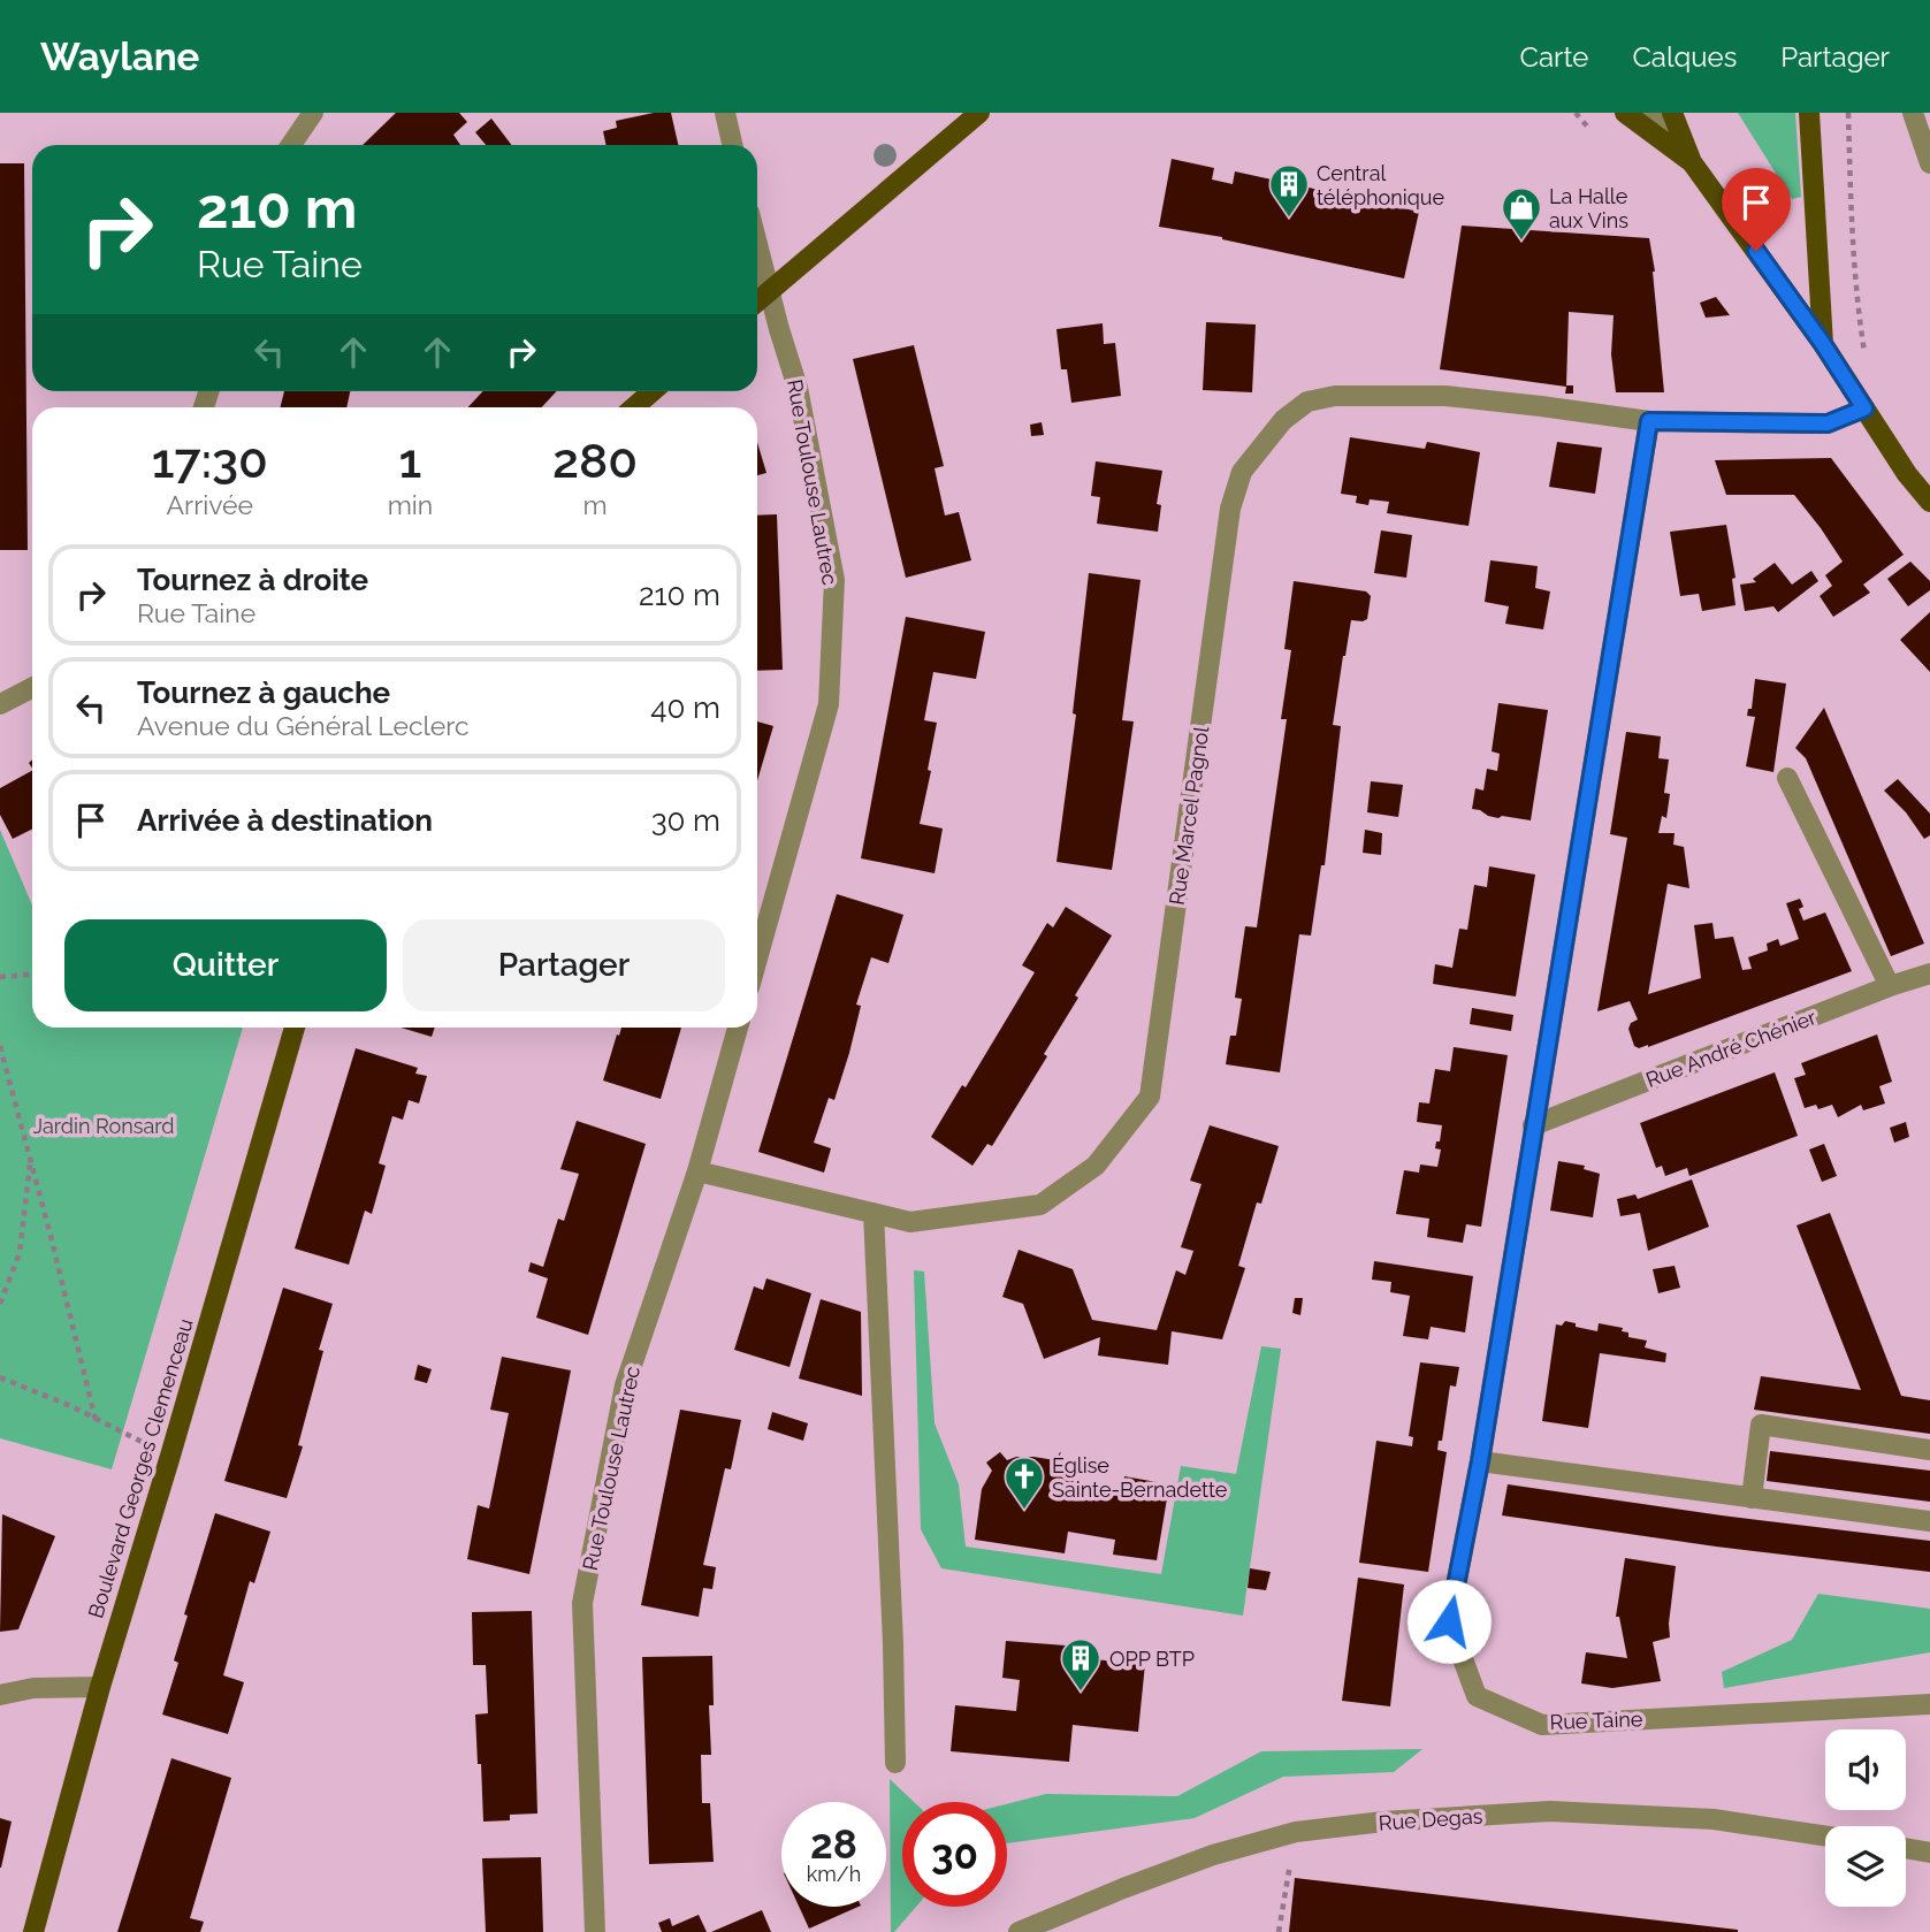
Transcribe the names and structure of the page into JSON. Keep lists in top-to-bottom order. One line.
{"streets":{"main road":["Boulevard Georges Clemenceau"],"street":["Rue Toulouse Lautrec","Rue Marcel Pagnol","Rue André Chénier","Rue Taine","Rue Degas"]},"crossings":[["Rue Toulouse Lautrec","Rue Marcel Pagnol"],["Rue Marcel Pagnol","Rue Taine"],["Rue André Chénier","Rue Taine"]],"parks":["Jardin Ronsard"],"places":{"building":["Central téléphonique","OPP BTP"],"shop":["La Halle aux Vins"],"church":["Église Sainte-Bernadette"]},"page":{"header":"Waylane","nav":["Carte","Calques","Partager"],"turn":["210 m","Rue Taine"],"eta":["17:30","Arrivée","1","min","280","m"],"list":[{"name":"Tournez à droite","note":"Rue Taine","value":"210 m"},{"name":"Tournez à gauche","note":"Avenue du Général Leclerc","value":"40 m"},{"name":"Arrivée à destination","value":"30 m"}],"buttons":["Quitter","Partager"],"speed":"28 km/h","limit":"30"}}
